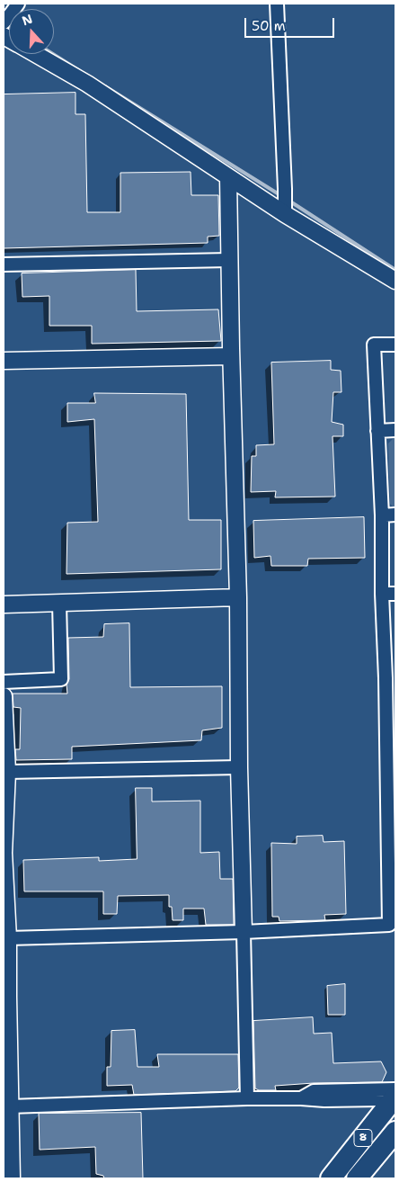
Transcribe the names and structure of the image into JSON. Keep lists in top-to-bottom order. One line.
{"streets":{"highway":["8"]},"scale_bar":"50 m","north":"top"}
